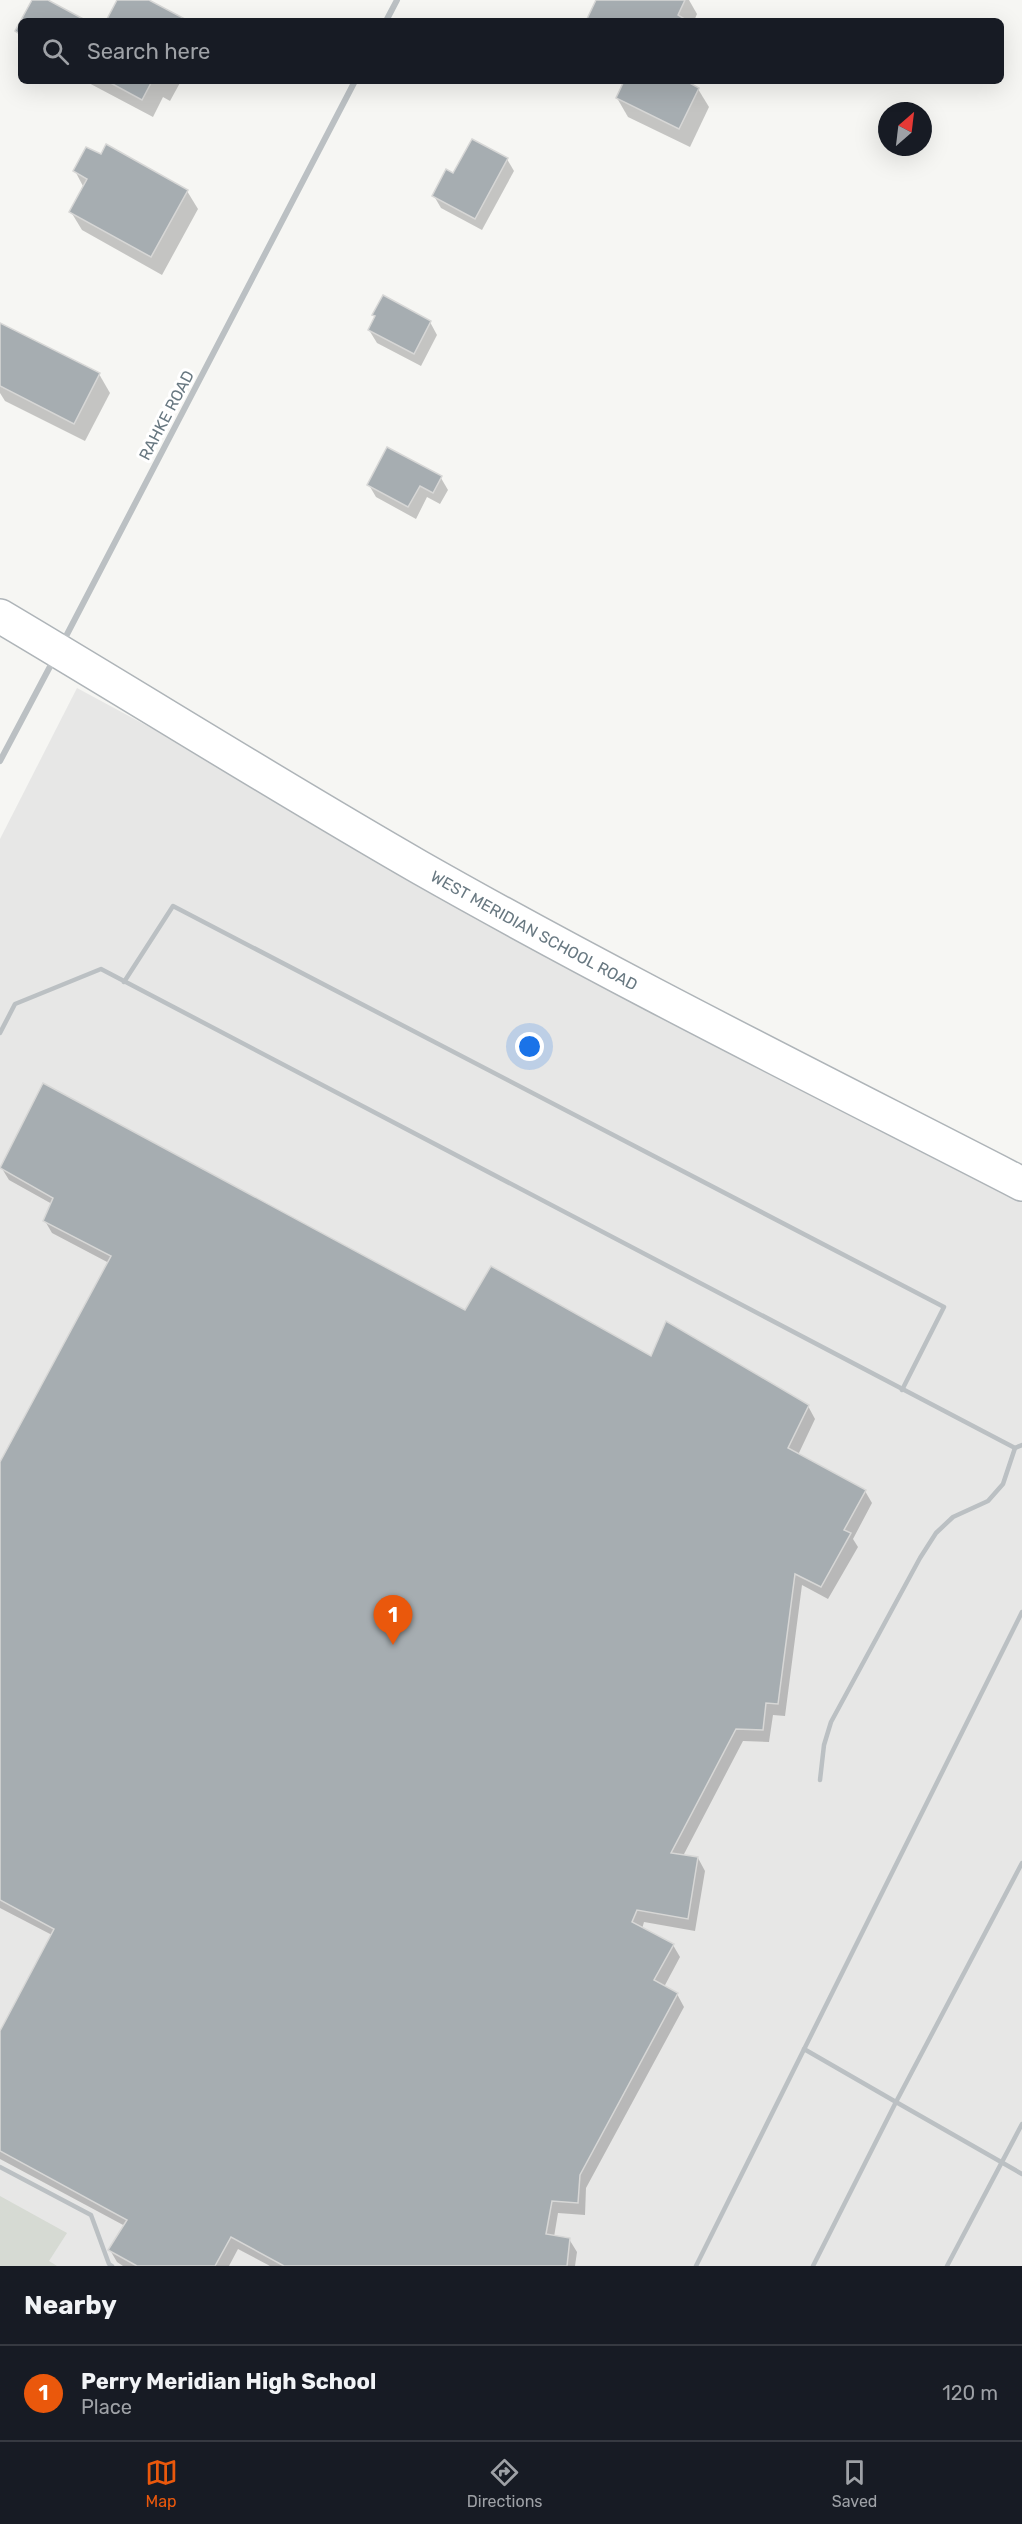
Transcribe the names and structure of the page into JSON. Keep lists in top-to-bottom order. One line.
{"streets":{"main road":["WEST MERIDIAN SCHOOL ROAD"],"street":["RAHKE ROAD"]},"crossings":[["RAHKE ROAD","WEST MERIDIAN SCHOOL ROAD"]],"north":"top right","page":{"search":"Search here","pins":"1","heading":"Nearby","list":[{"mark":"1","name":"Perry Meridian High School","note":"Place","value":"120 m"}],"nav":["Map","Directions","Saved"]}}
